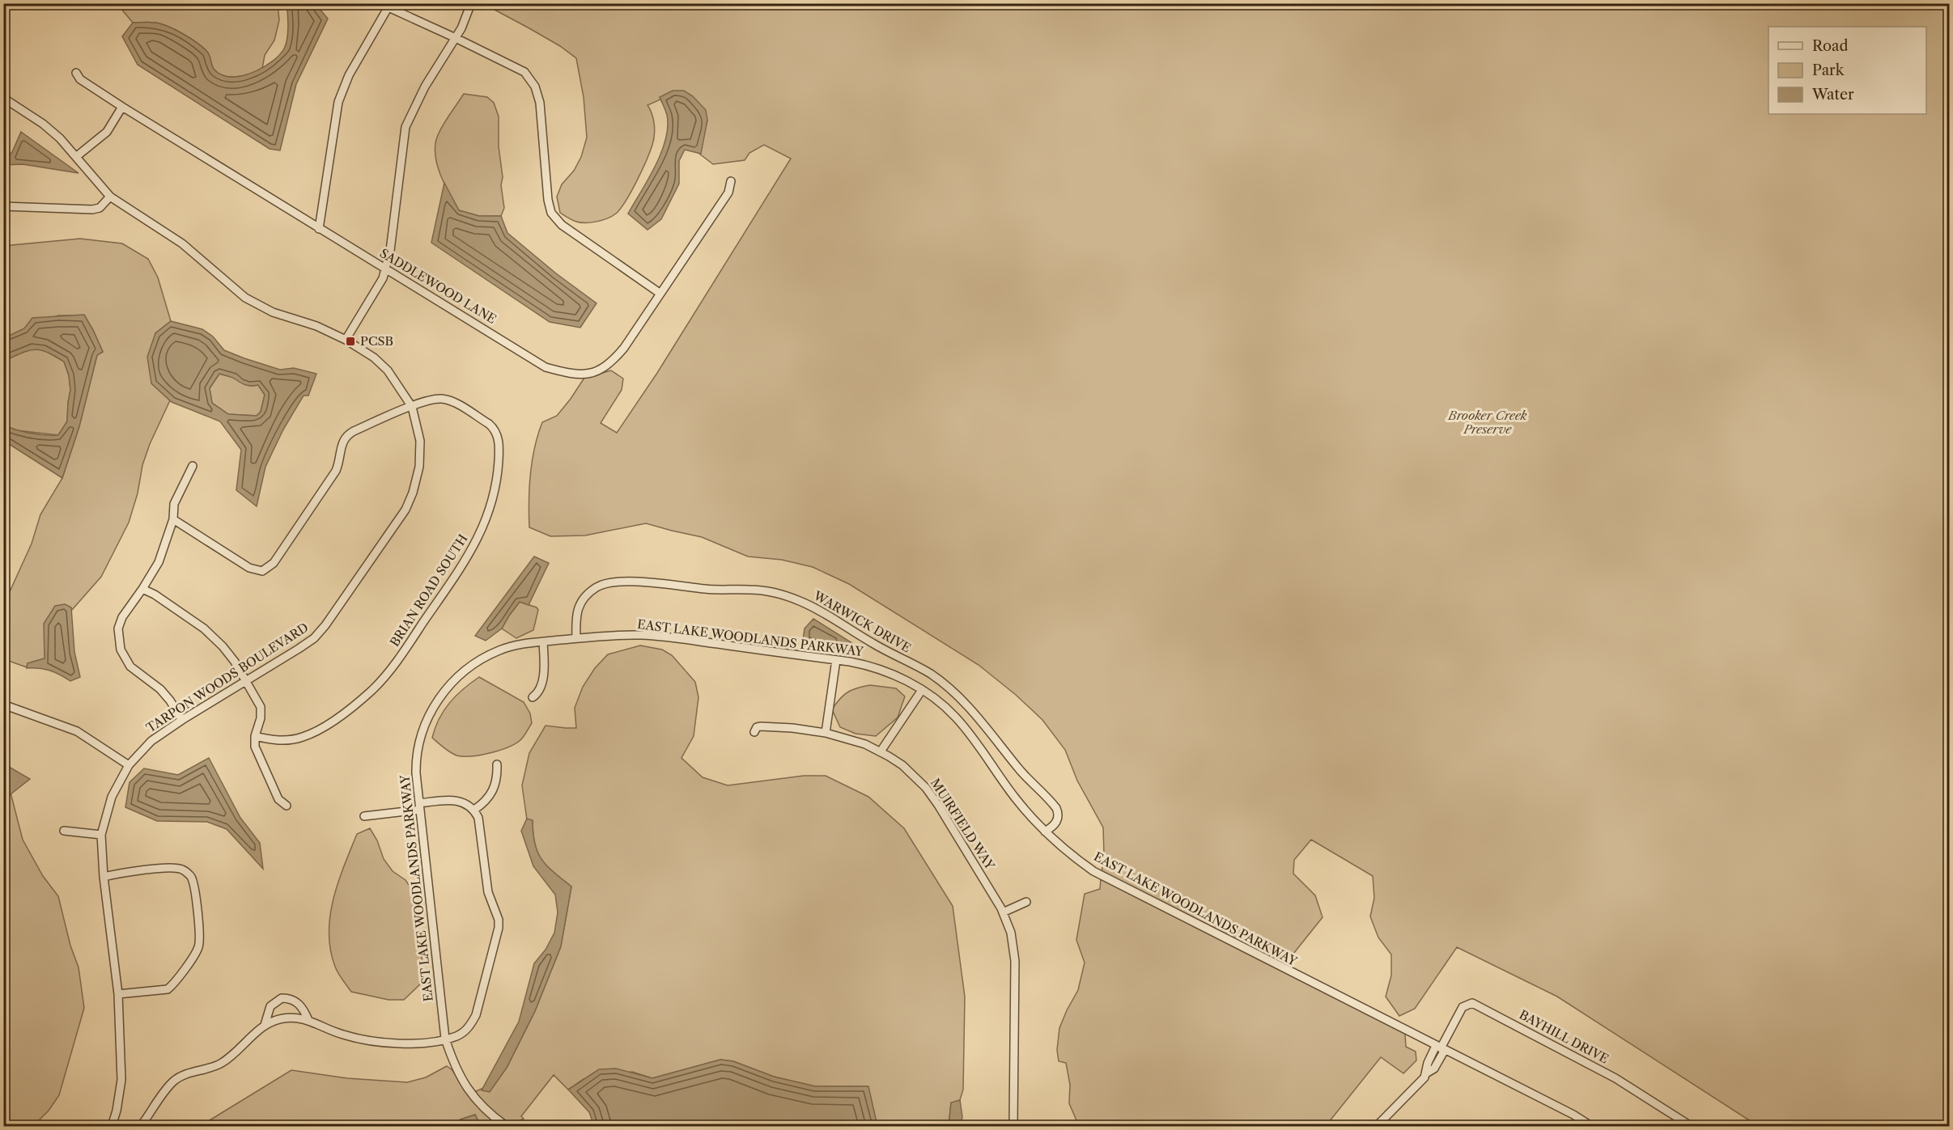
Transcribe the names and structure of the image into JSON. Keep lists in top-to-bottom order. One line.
{"streets":{"street":["SADDLEWOOD LANE","BRIAN ROAD SOUTH","WARWICK DRIVE","EAST LAKE WOODLANDS PARKWAY","TARPON WOODS BOULEVARD","MUIRFIELD WAY","BAYHILL DRIVE"]},"crossings":[["BRIAN ROAD SOUTH","TARPON WOODS BOULEVARD"],["WARWICK DRIVE","EAST LAKE WOODLANDS PARKWAY"],["EAST LAKE WOODLANDS PARKWAY","BAYHILL DRIVE"]],"parks":["Brooker Creek Preserve"],"places":{"transit":["PCSB"]},"legend":["Road","Park","Water"]}
